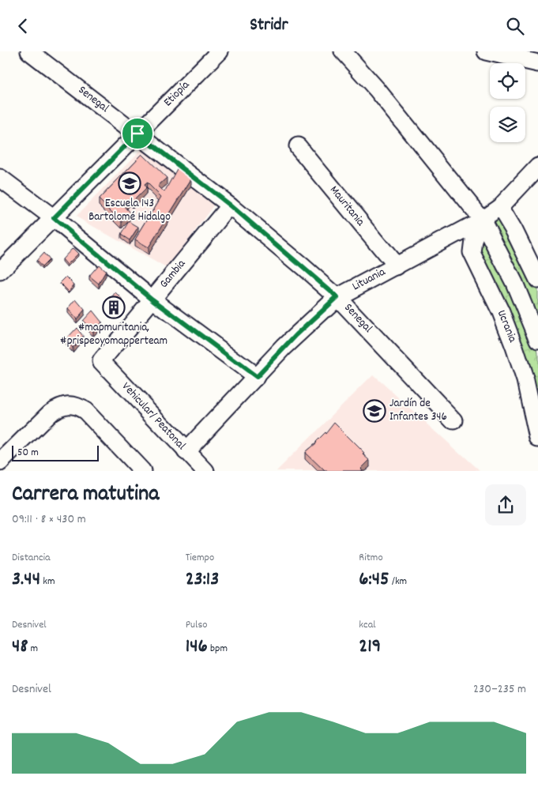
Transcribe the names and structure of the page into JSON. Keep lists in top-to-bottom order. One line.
{"streets":{"street":["Etiopía","Senegal","Mauritania","Gambia","Lituania","Ucrania","Vehicular/ Peatonal"]},"crossings":[["Etiopía","Senegal"],["Senegal","Gambia"],["Senegal","Lituania"],["Mauritania","Lituania"],["Gambia","Vehicular/ Peatonal"],["Lituania","Ucrania"],["Lituania","Vehicular/ Peatonal"]],"places":{"school or university":["Escuela 143 Bartolomé Hidalgo","Jardín de Infantes 346"],"building":["#mapmuritania, #prispeoyomapperteam"]},"scale_bar":"50 m","page":{"header":"Stridr","scale":"50 m","heading":["Carrera matutina","09:11 · 8 × 430 m"],"stats":[["Distancia","3.44 km"],["Tiempo","23:13"],["Ritmo","6:45 /km"],["Desnivel","48 m"],["Pulso","146 bpm"],["kcal","219"]],"chart":["Desnivel","230–235 m"]}}
